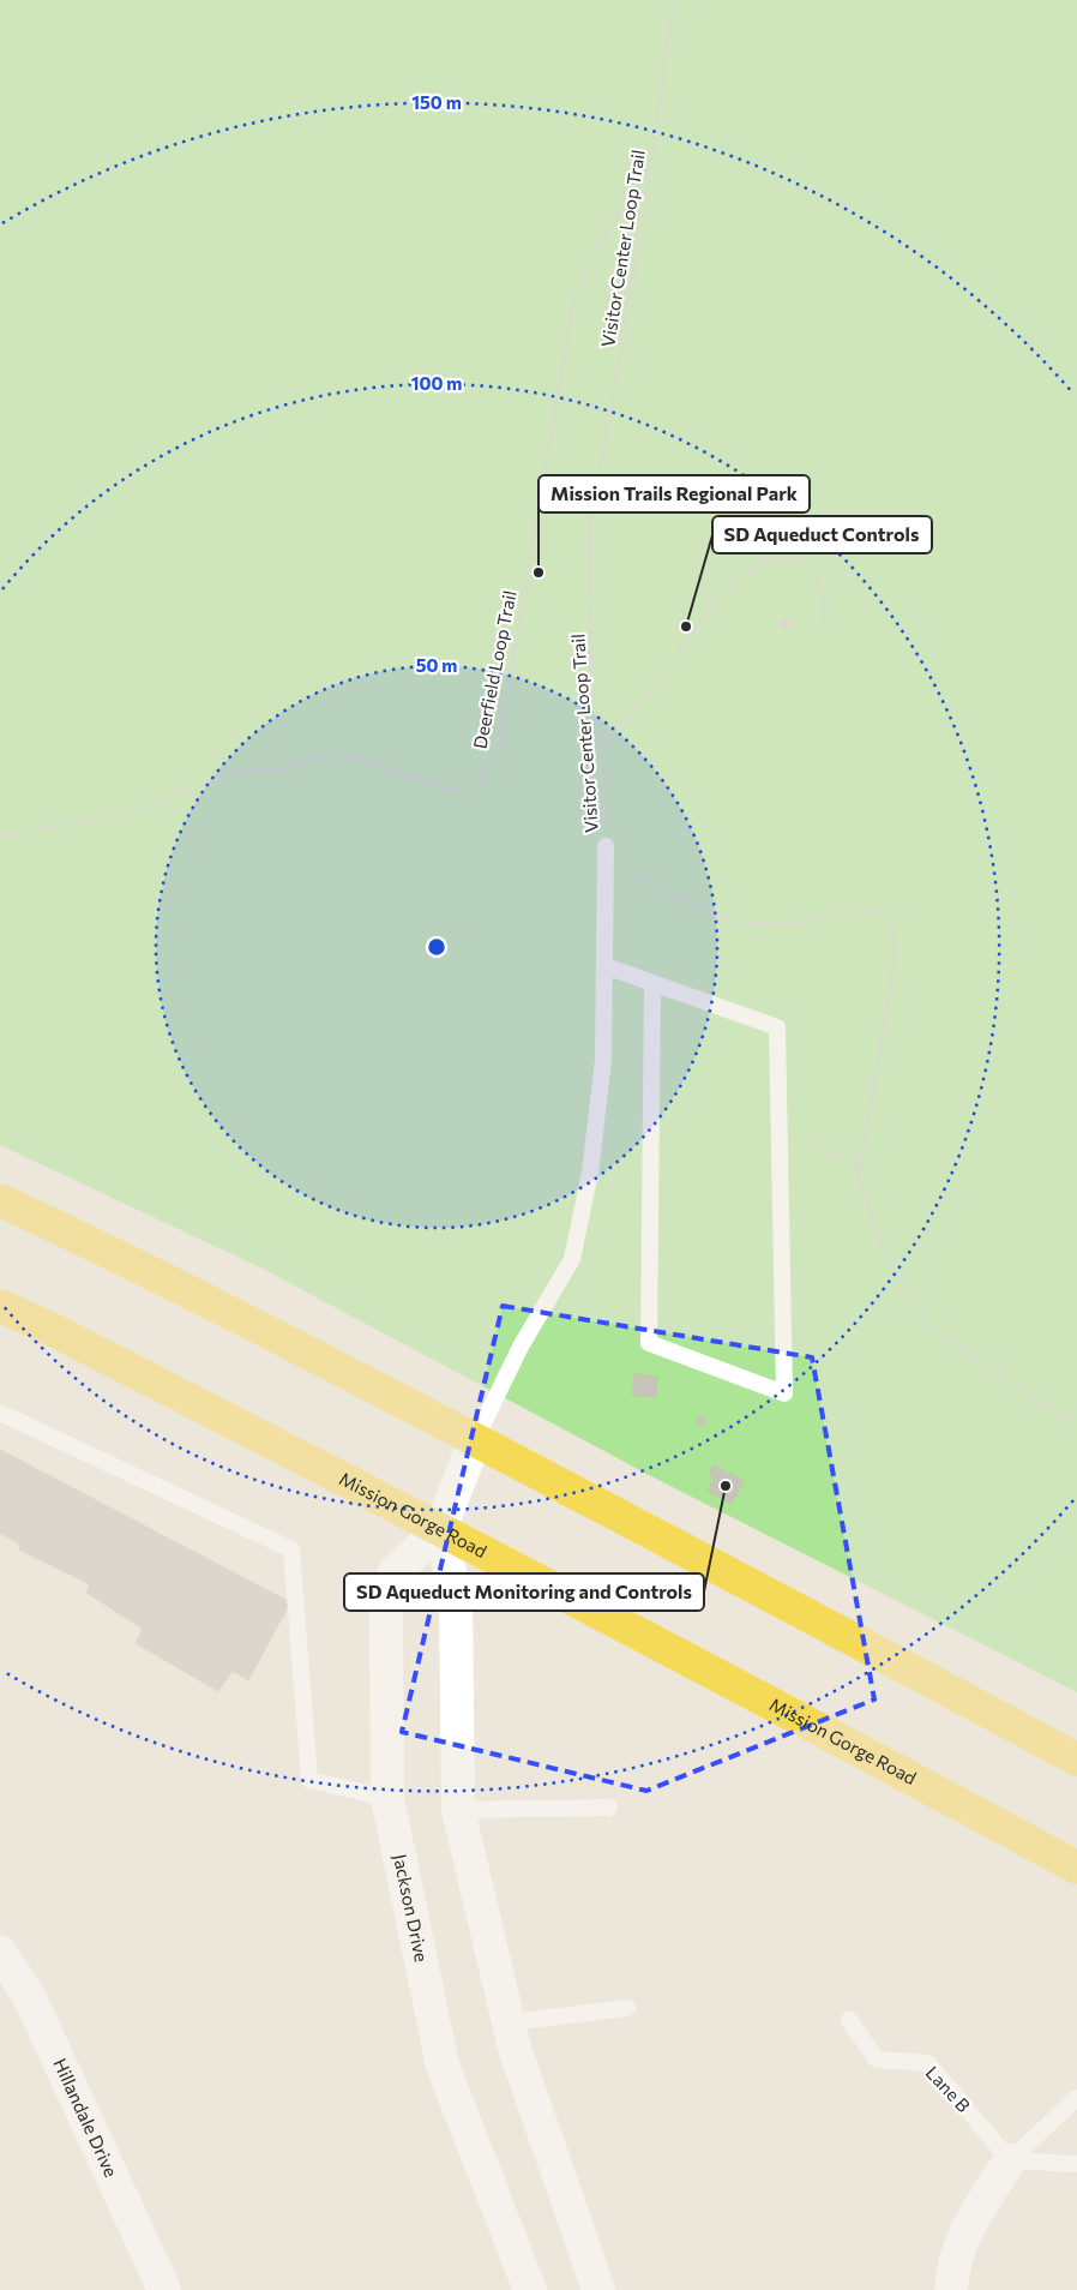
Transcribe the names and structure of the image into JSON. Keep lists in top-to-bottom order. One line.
{"streets":{"main road":["Mission Gorge Road","Jackson Drive","Hillandale Drive"],"lane":["Lane B"],"path":["Visitor Center Loop Trail","Deerfield Loop Trail"]},"crossings":[["Visitor Center Loop Trail","Deerfield Loop Trail"],["Mission Gorge Road","Jackson Drive"]],"places":["Mission Trails Regional Park","SD Aqueduct Controls","SD Aqueduct Monitoring and Controls"],"rings":["150 m","100 m","50 m"]}
